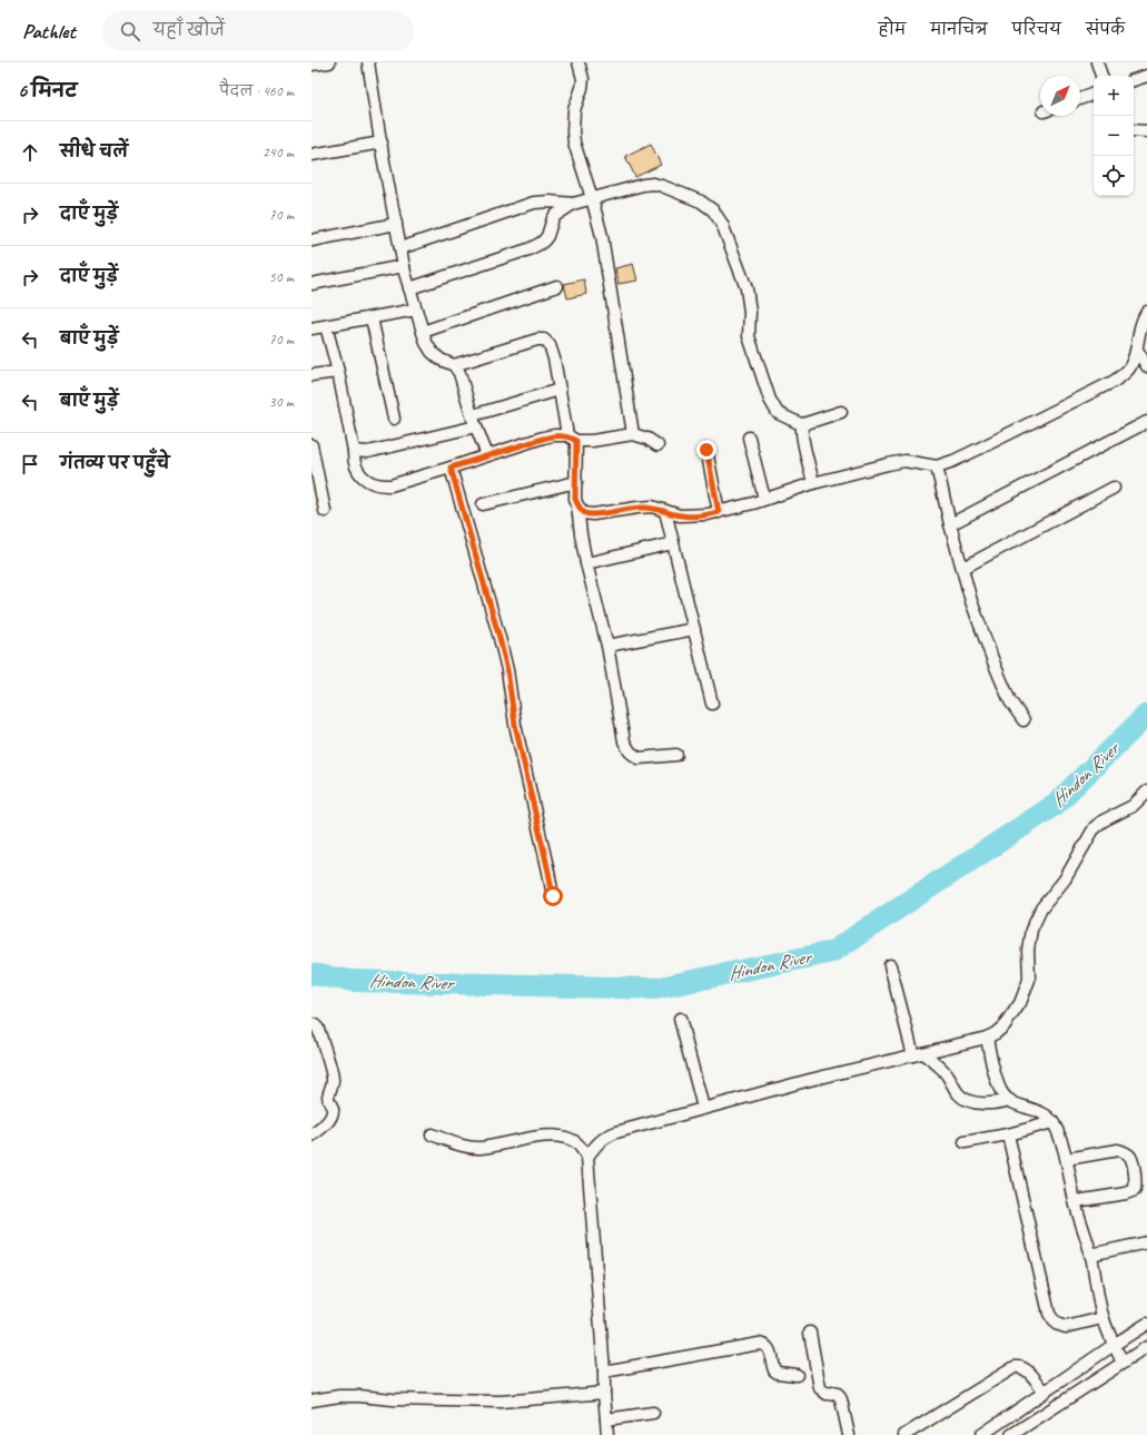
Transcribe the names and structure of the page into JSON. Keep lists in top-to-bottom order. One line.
{"water":["Hindon River"],"north":"top right","page":{"header":"Pathlet","search":"यहाँ खोजें","nav":["होम","मानचित्र","परिचय","संपर्क"],"heading":["6 मिनट","पैदल · 460 m"],"map_buttons":["+","−"],"list":[["सीधे चलें","240 m"],["दाएँ मुड़ें","70 m"],["दाएँ मुड़ें","50 m"],["बाएँ मुड़ें","70 m"],["बाएँ मुड़ें","30 m"],"गंतव्य पर पहुँचे"]}}
